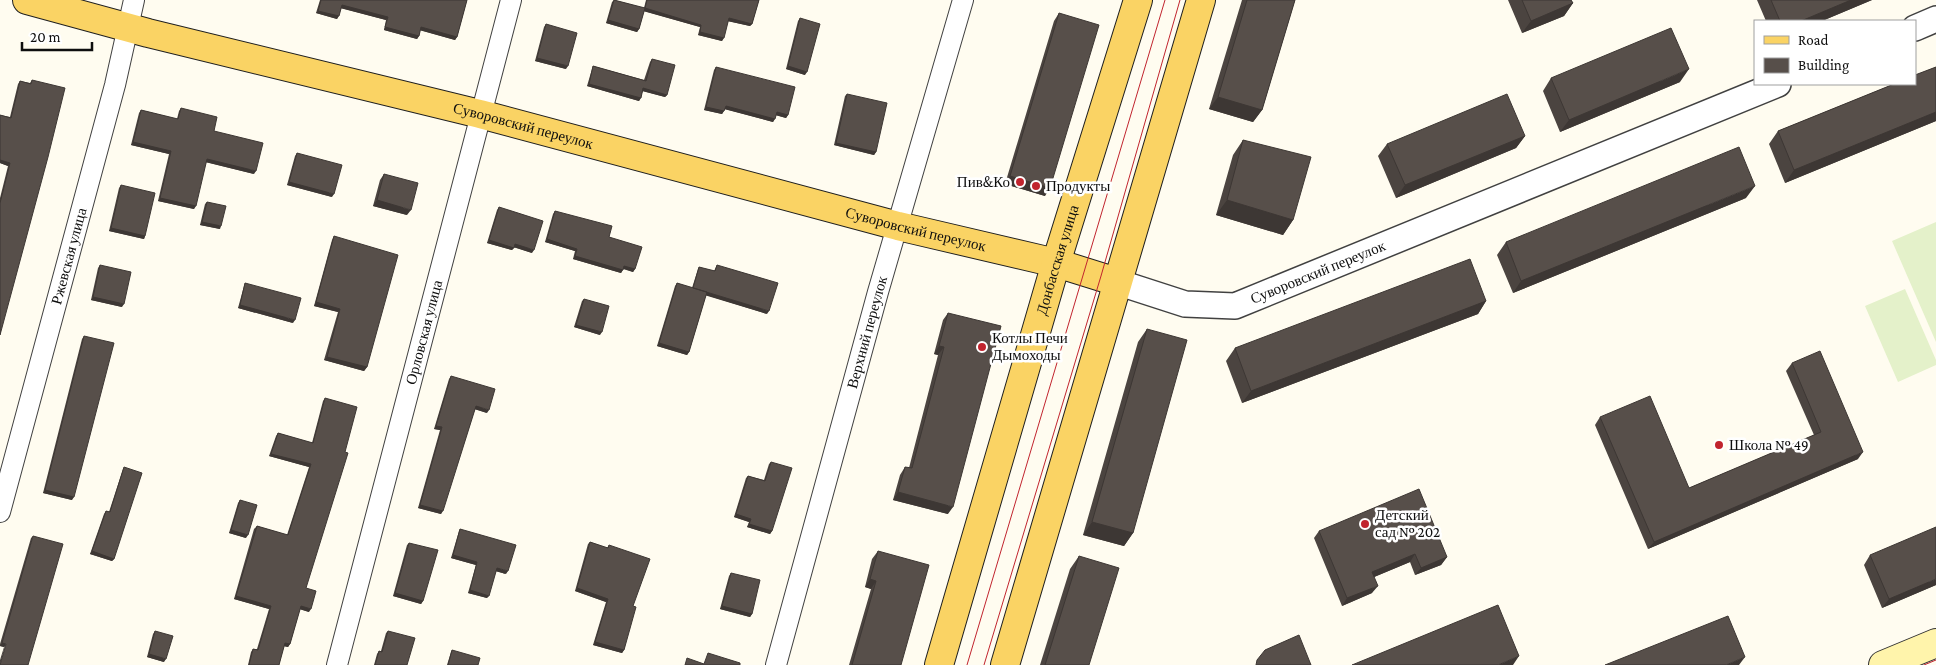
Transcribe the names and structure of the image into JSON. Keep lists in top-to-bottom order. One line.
{"streets":{"main road":["Суворовский переулок","Донбасская улица"],"street":["Ржевская улица","Орловская улица","Верхний переулок"]},"crossings":[["Суворовский переулок","Ржевская улица"],["Суворовский переулок","Донбасская улица"],["Суворовский переулок","Орловская улица"],["Суворовский переулок","Верхний переулок"]],"places":["Пив&Ко","Продукты","Котлы Печи Дымоходы","Школа № 49","Детский сад № 202"],"legend":["Road","Building"],"scale_bar":"20 m"}
